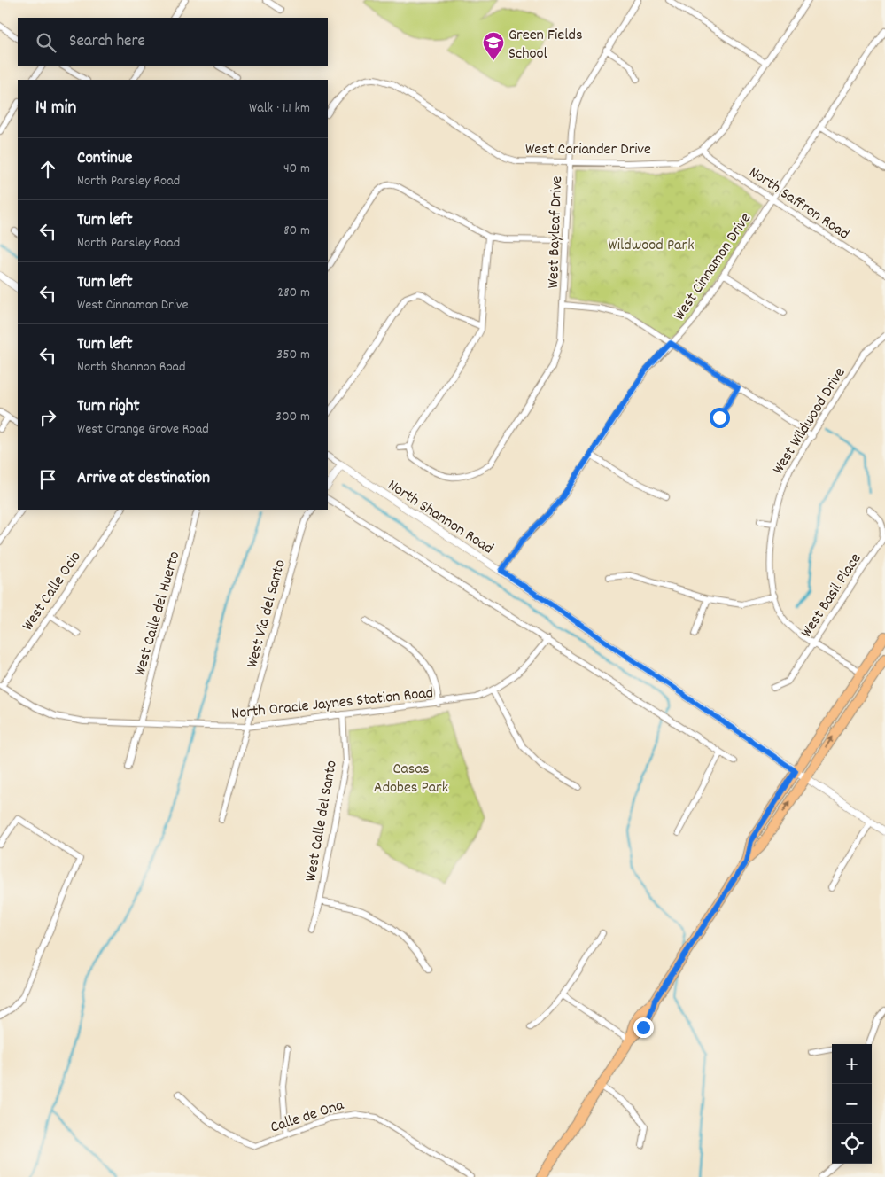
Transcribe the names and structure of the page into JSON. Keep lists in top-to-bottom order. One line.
{"streets":{"street":["West Coriander Drive","North Saffron Road","West Bayleaf Drive","West Cinnamon Drive","West Wildwood Drive","North Shannon Road","West Calle Ocio","West Basil Place","West Calle del Huerto","West Via del Santo","North Oracle Jaynes Station Road","West Calle del Santo","Calle de Ona"]},"crossings":[["West Coriander Drive","North Saffron Road"],["West Coriander Drive","West Bayleaf Drive"],["North Saffron Road","West Cinnamon Drive"],["West Cinnamon Drive","North Shannon Road"],["West Wildwood Drive","West Basil Place"],["West Calle Ocio","North Oracle Jaynes Station Road"],["West Calle del Huerto","North Oracle Jaynes Station Road"],["West Via del Santo","North Oracle Jaynes Station Road"],["North Oracle Jaynes Station Road","West Calle del Santo"]],"parks":["Wildwood Park","Casas Adobes Park"],"places":{"school or university":["Green Fields School"]},"page":{"search":"Search here","heading":["14 min","Walk · 1.1 km"],"list":[["Continue","North Parsley Road","40 m"],["Turn left","North Parsley Road","80 m"],["Turn left","West Cinnamon Drive","280 m"],["Turn left","North Shannon Road","350 m"],["Turn right","West Orange Grove Road","300 m"],"Arrive at destination"],"map_buttons":["+","−"]}}
